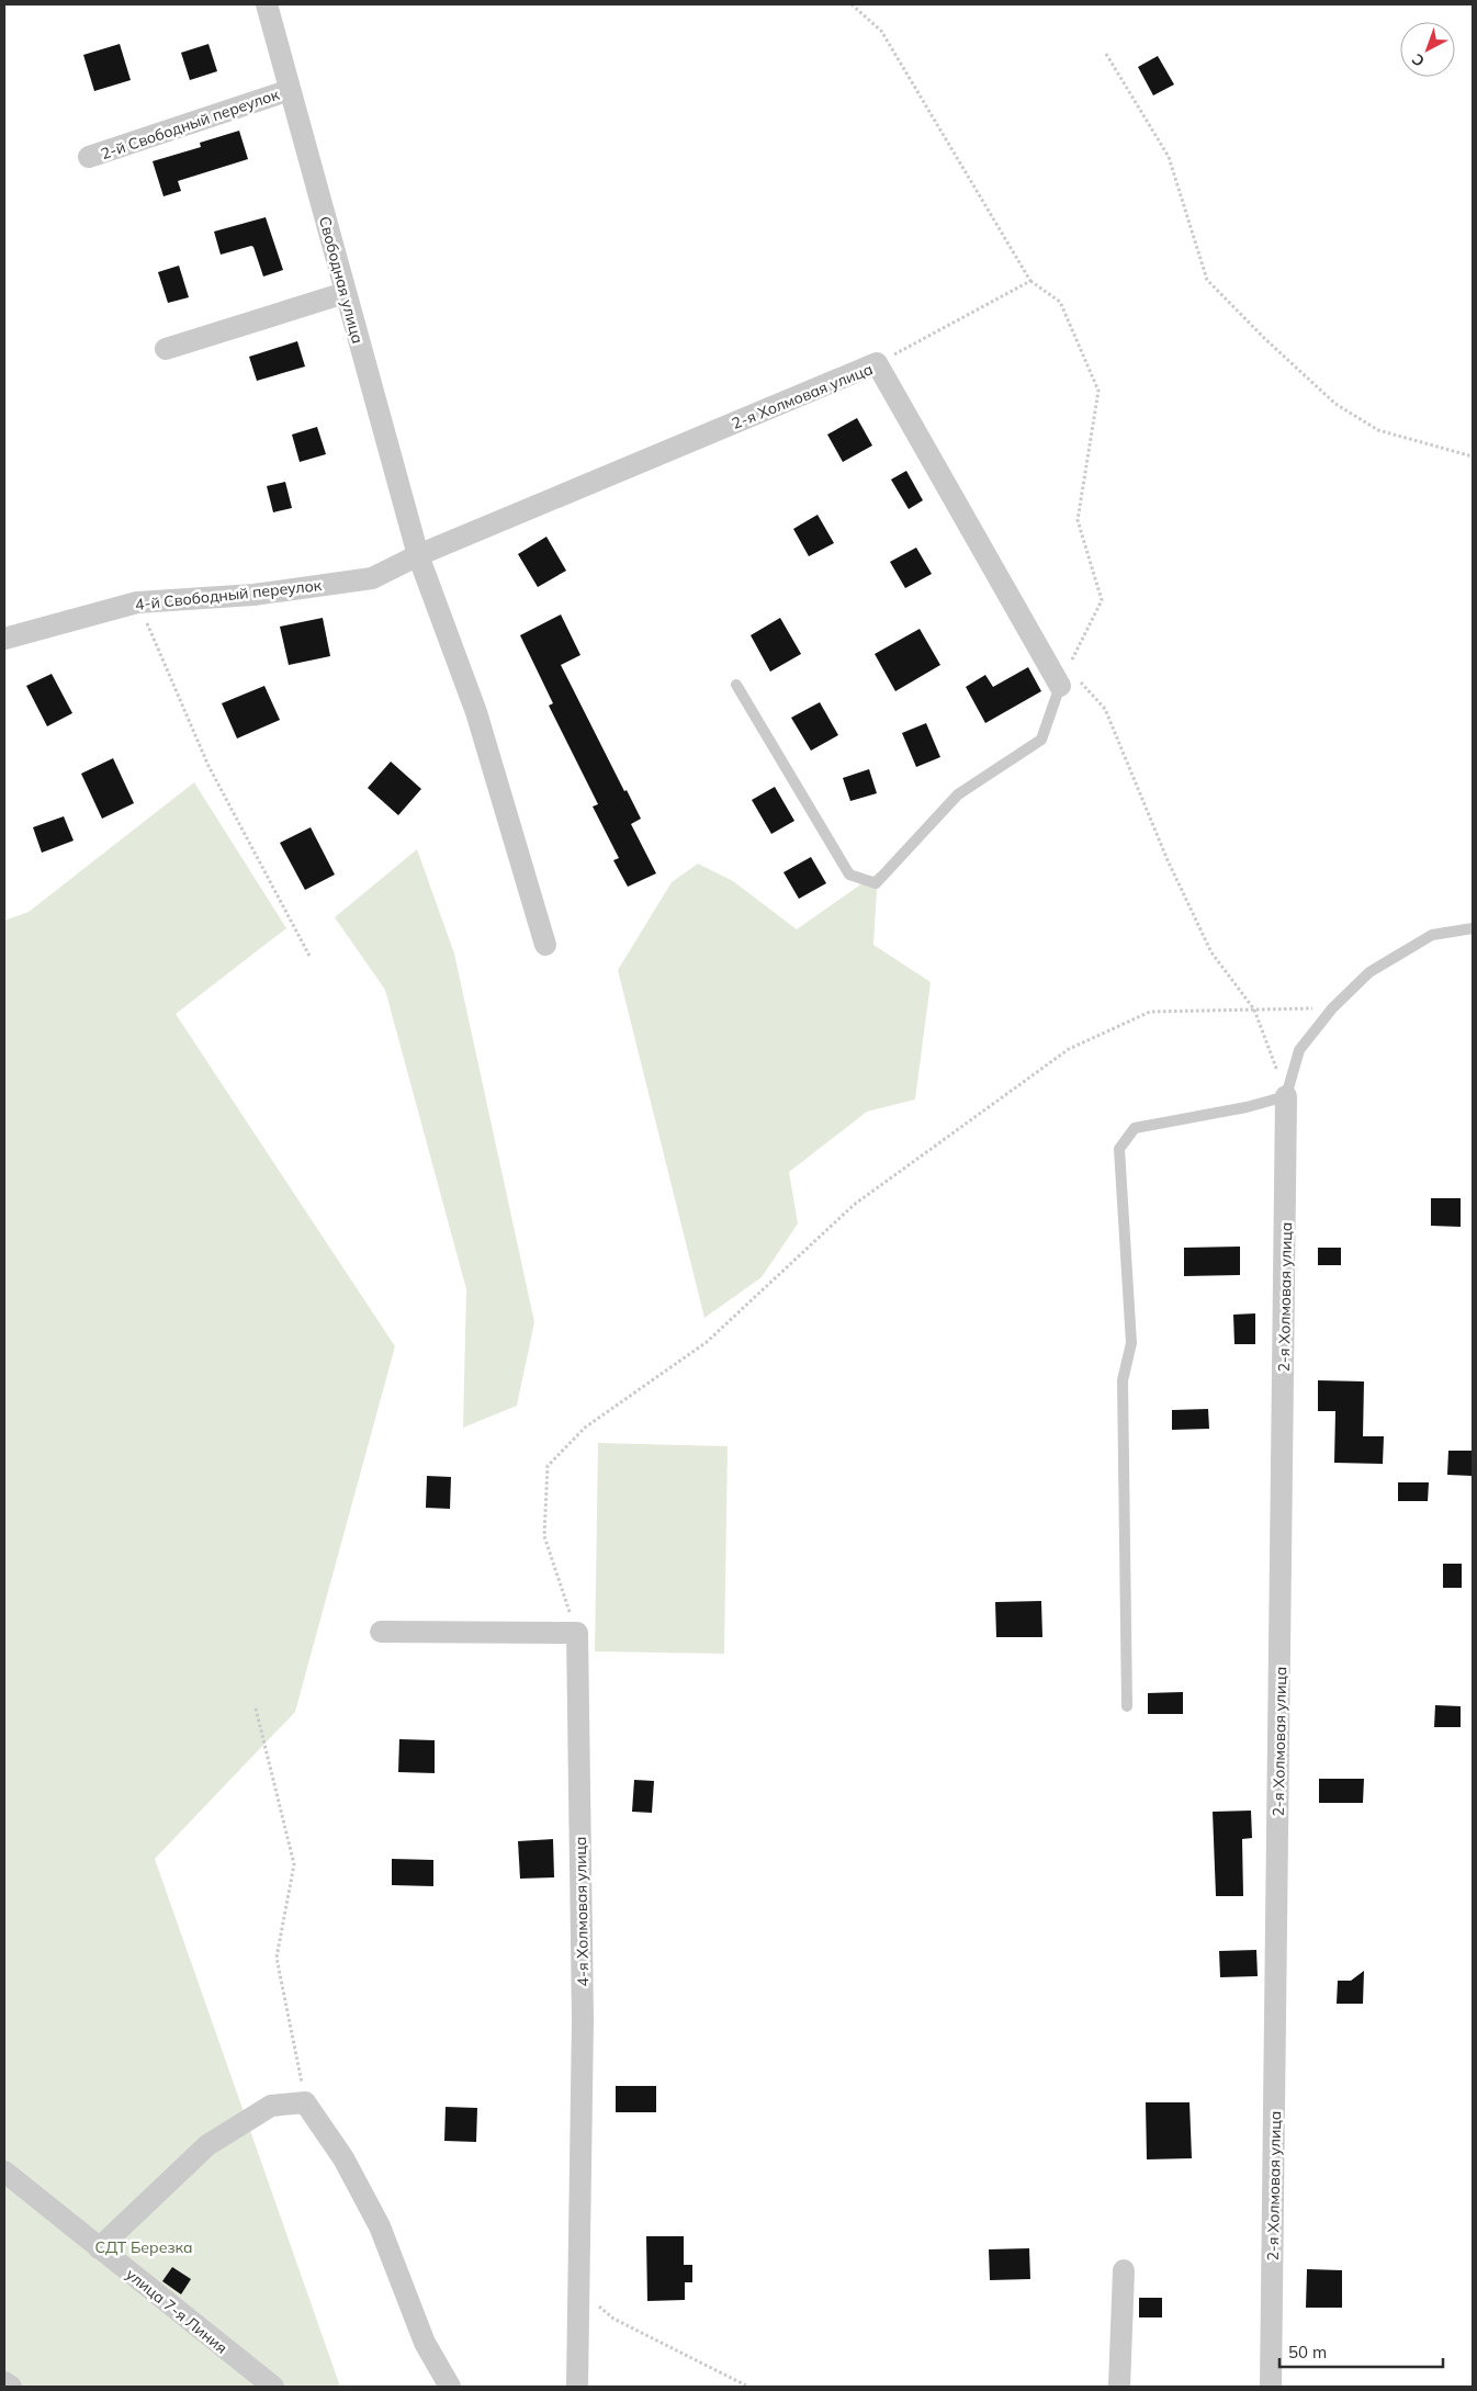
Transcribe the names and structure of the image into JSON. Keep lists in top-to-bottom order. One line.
{"streets":{"street":["2-й Свободный переулок","Свободная улица","2-я Холмовая улица","4-й Свободный переулок","4-я Холмовая улица","улица 7-я Линия"]},"crossings":[["2-й Свободный переулок","Свободная улица"],["Свободная улица","2-я Холмовая улица"],["Свободная улица","4-й Свободный переулок"],["2-я Холмовая улица","4-й Свободный переулок"]],"parks":["СДТ Березка"],"scale_bar":"50 m","north":"bottom left"}
